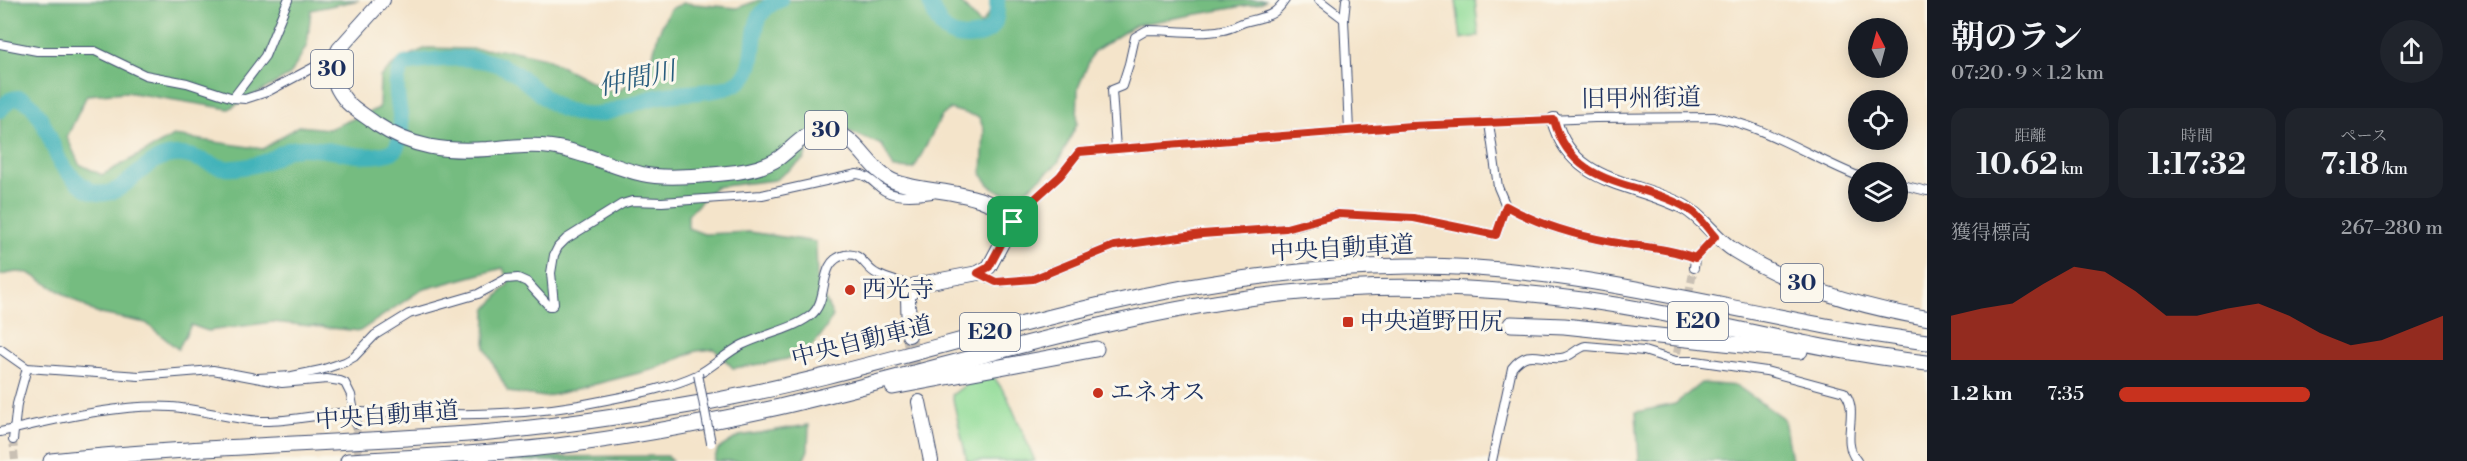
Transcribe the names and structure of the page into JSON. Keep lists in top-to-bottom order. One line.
{"streets":{"highway":["中央自動車道","E20"],"main road":["30"],"street":["旧甲州街道"]},"crossings":[["30","旧甲州街道"]],"water":["仲間川"],"places":{"other":["西光寺","エネオス"],"transit":["中央道野田尻"]},"north":"top","page":{"heading":["朝のラン","07:20 · 9 × 1.2 km"],"stats":[["距離","10.62 km"],["時間","1:17:32"],["ペース","7:18 /km"]],"chart":["獲得標高","267–280 m"],"list":[{"name":"1.2 km","note":"7:35"}]}}
